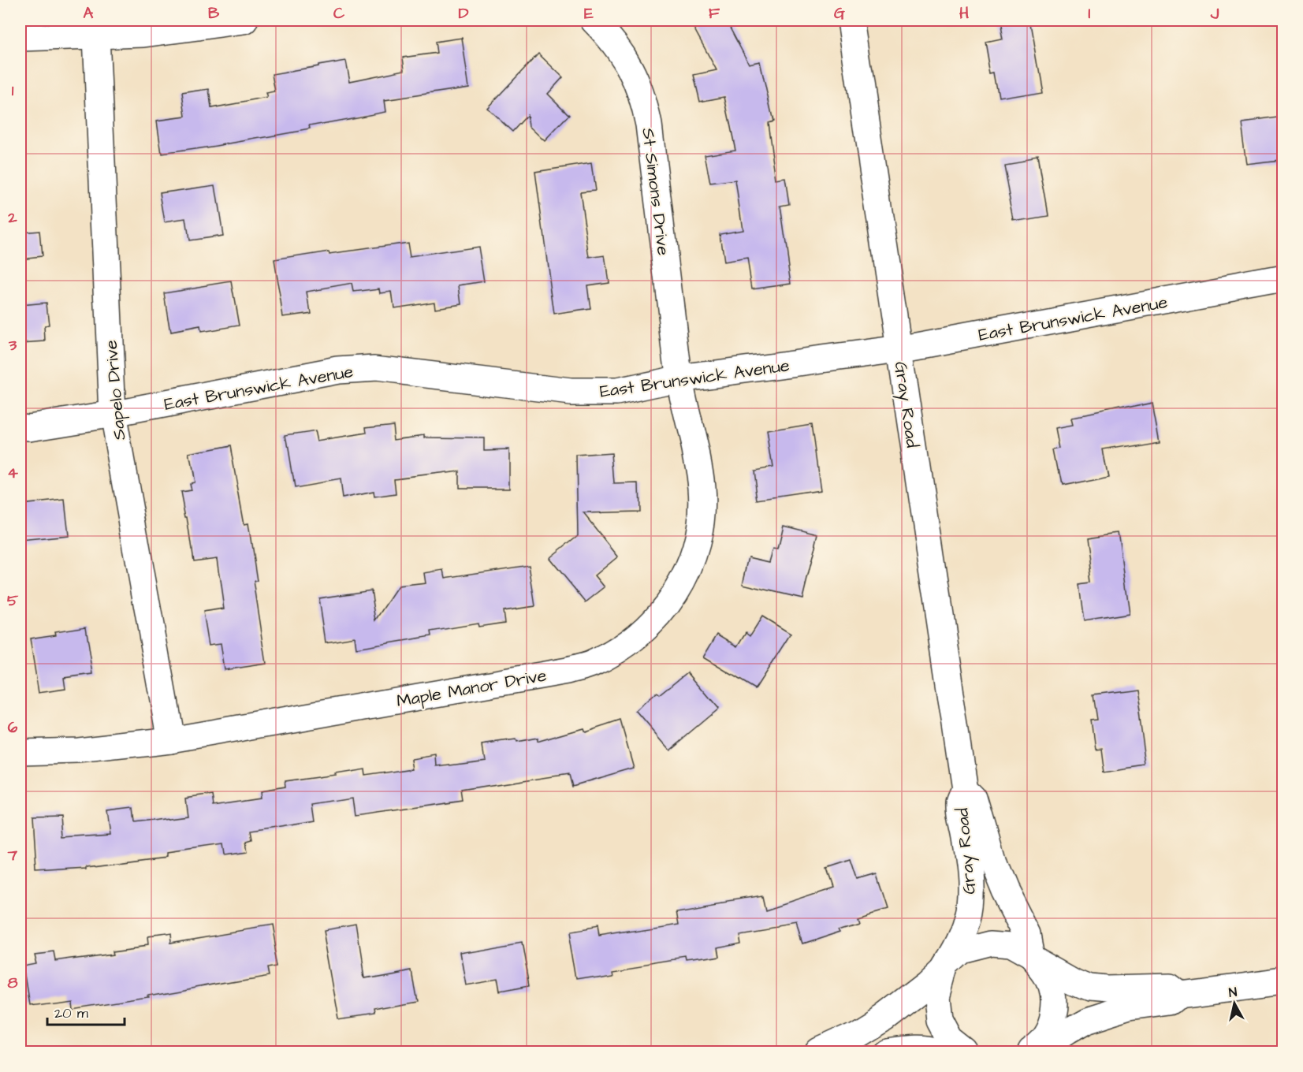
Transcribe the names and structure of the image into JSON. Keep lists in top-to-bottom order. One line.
{"streets":{"street":["St Simons Drive","East Brunswick Avenue","Sapelo Drive","Gray Road","Maple Manor Drive"]},"crossings":[["St Simons Drive","East Brunswick Avenue"],["St Simons Drive","Maple Manor Drive"],["East Brunswick Avenue","Sapelo Drive"],["East Brunswick Avenue","Gray Road"],["East Brunswick Avenue","Maple Manor Drive"],["Sapelo Drive","Maple Manor Drive"]],"scale_bar":"20 m","north":"top","grid":{"columns":["A","B","C","D","E","F","G","H","I","J"],"rows":["1","2","3","4","5","6","7","8"]}}
